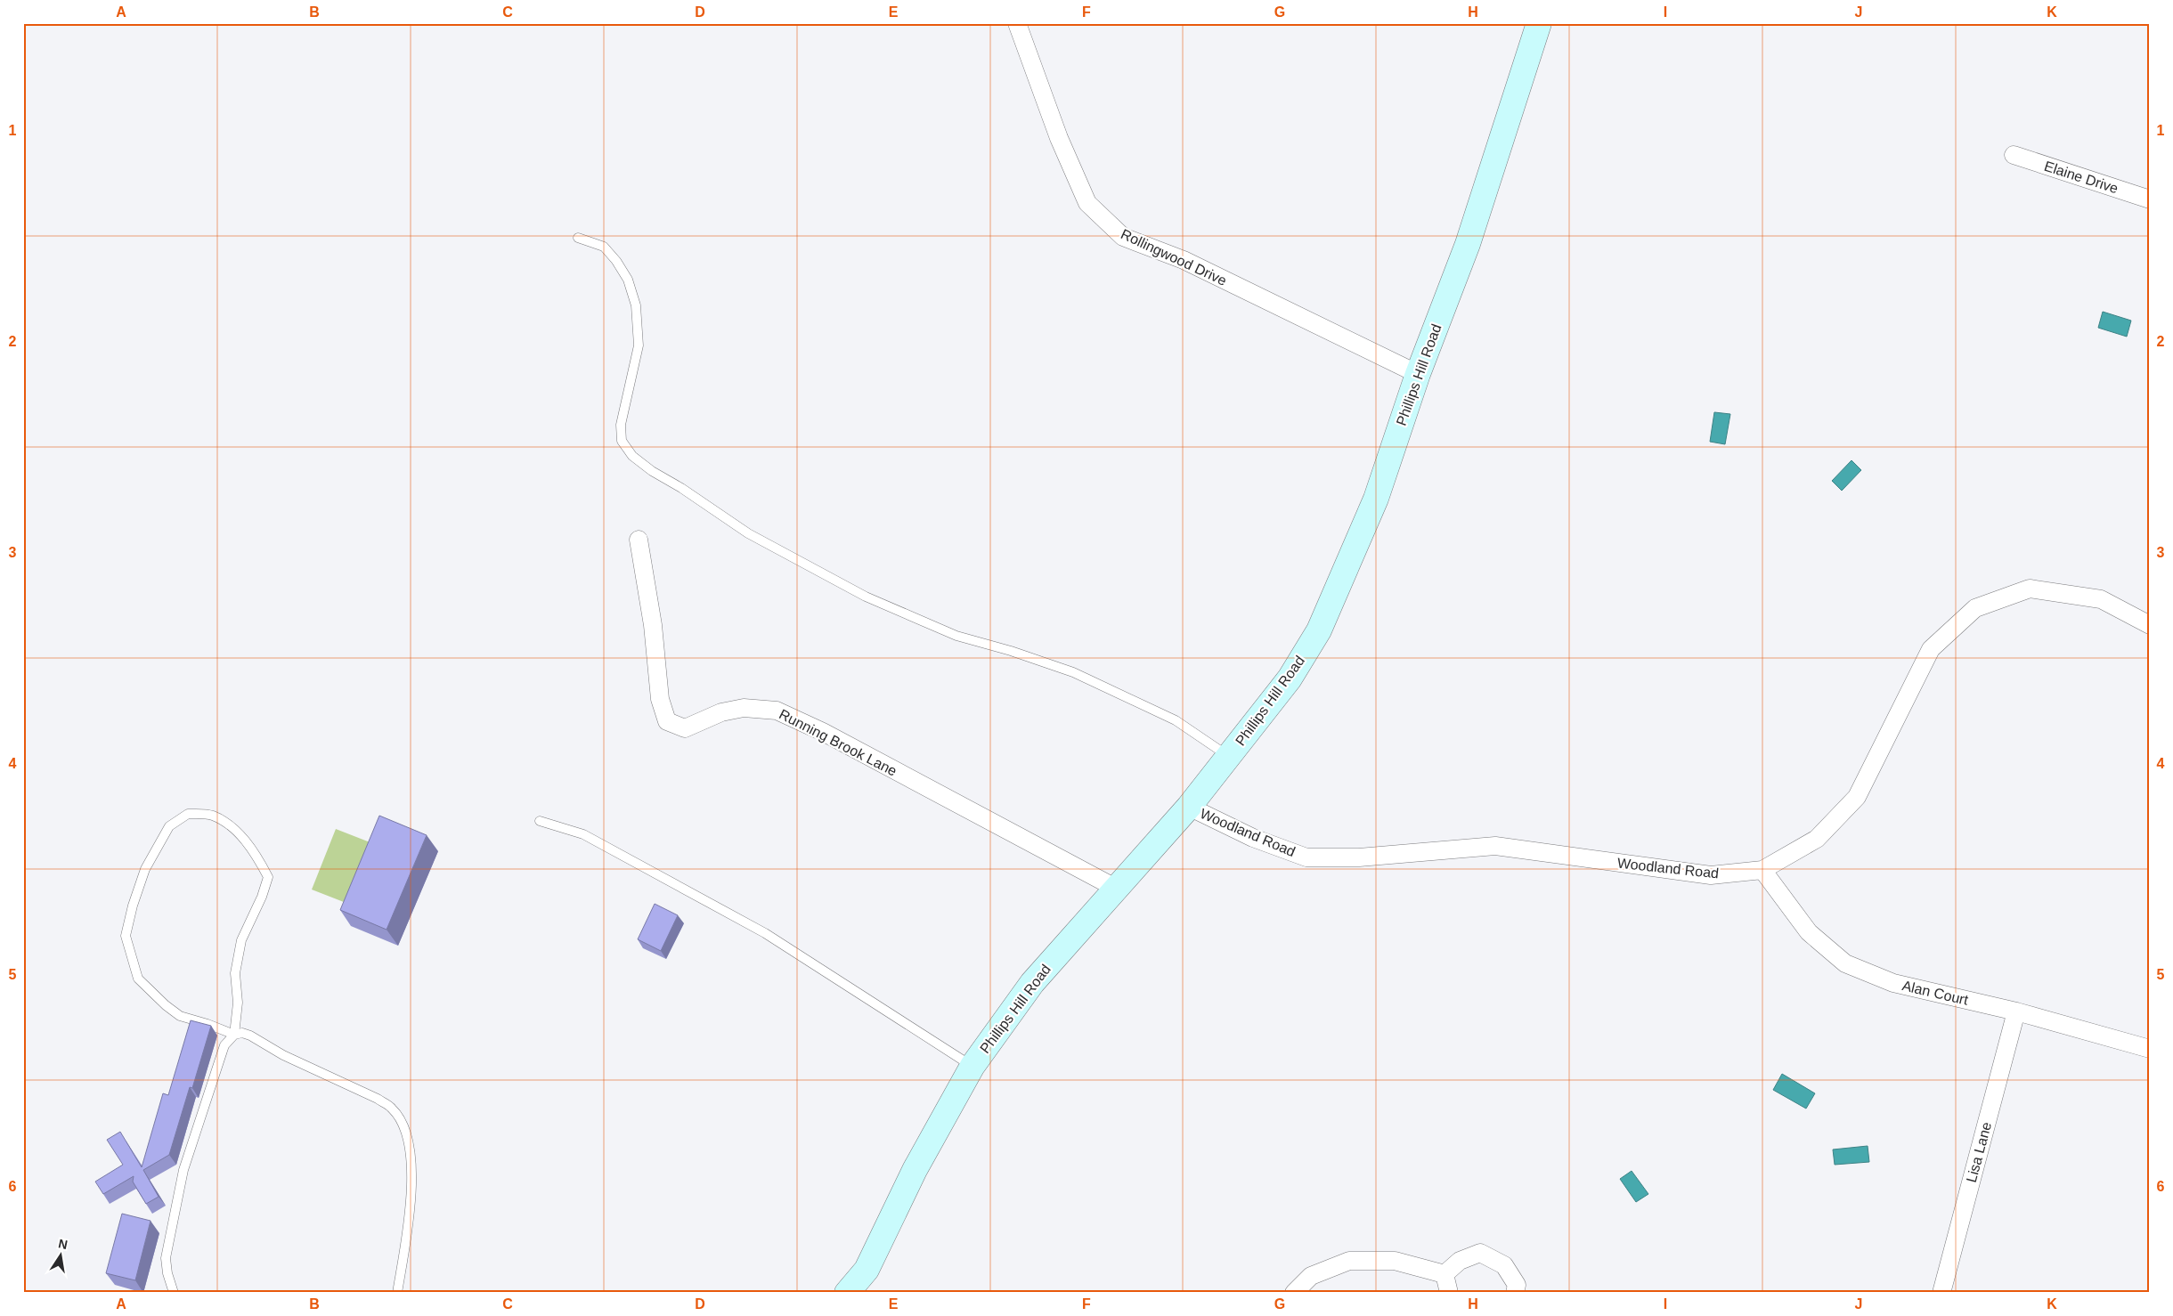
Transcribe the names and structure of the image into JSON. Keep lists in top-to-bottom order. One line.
{"streets":{"street":["Elaine Drive","Rollingwood Drive","Phillips Hill Road","Running Brook Lane","Woodland Road","Alan Court","Lisa Lane"]},"crossings":[["Rollingwood Drive","Phillips Hill Road"],["Phillips Hill Road","Running Brook Lane"],["Phillips Hill Road","Woodland Road"],["Woodland Road","Alan Court"],["Alan Court","Lisa Lane"]],"north":"top","grid":{"columns":["A","B","C","D","E","F","G","H","I","J","K"],"rows":["1","2","3","4","5","6"]}}
